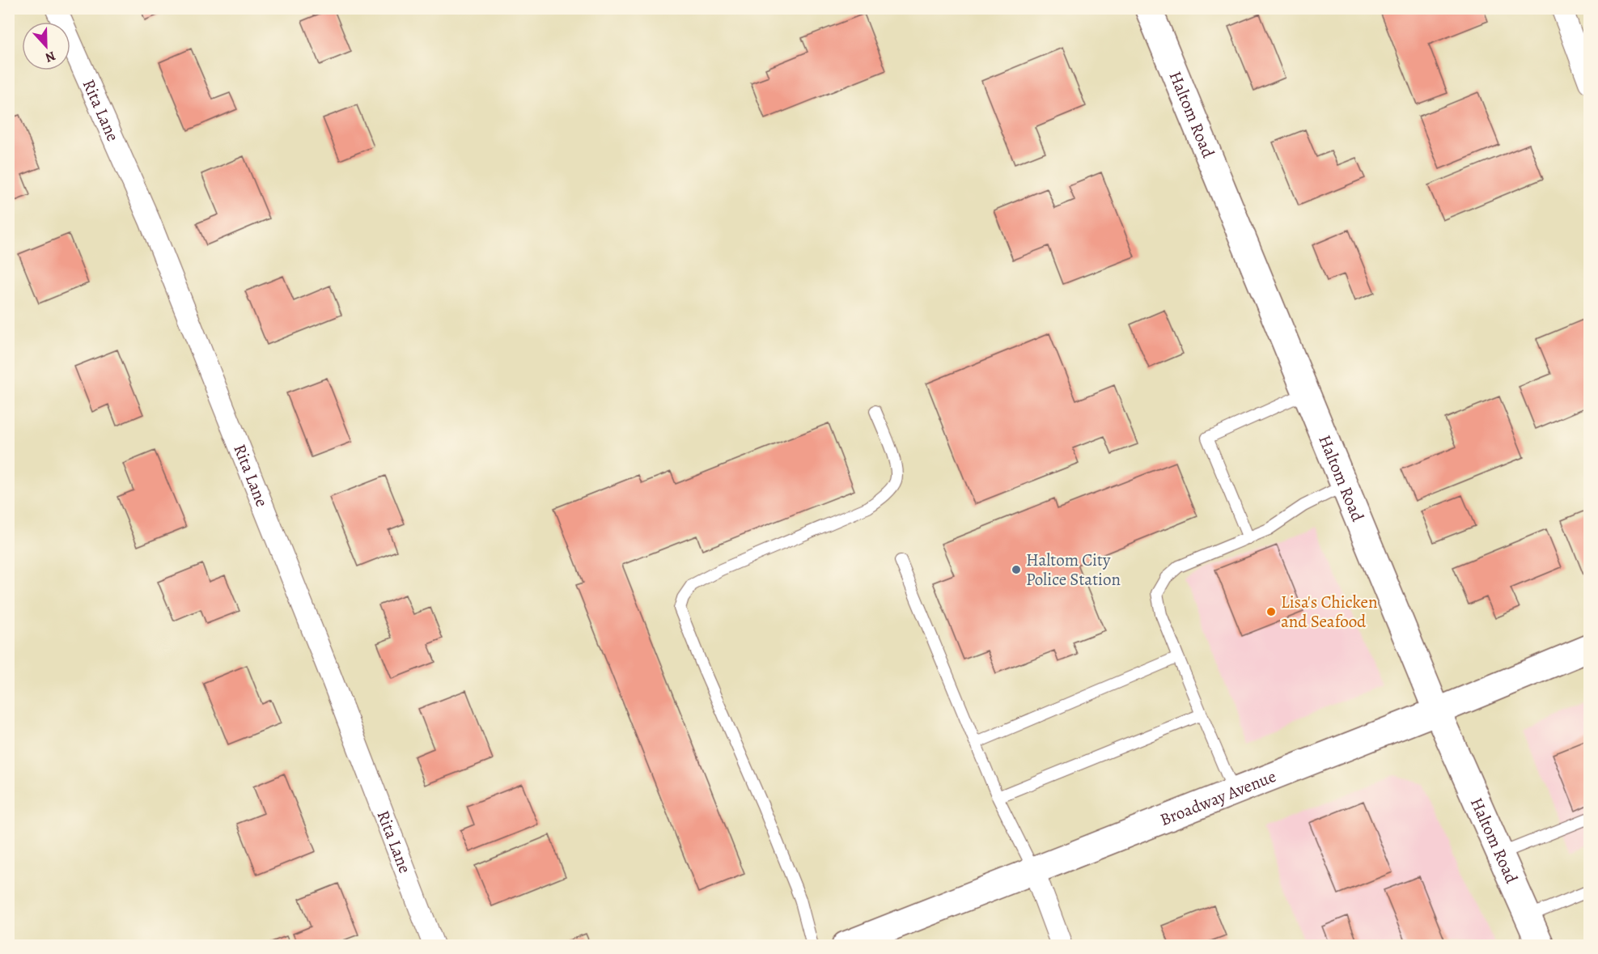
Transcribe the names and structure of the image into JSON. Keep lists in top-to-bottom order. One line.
{"streets":{"main road":["Haltom Road","Broadway Avenue"],"street":["Rita Lane"]},"crossings":[["Haltom Road","Broadway Avenue"]],"places":["Haltom City Police Station","Lisa's Chicken and Seafood"],"north":"bottom"}
